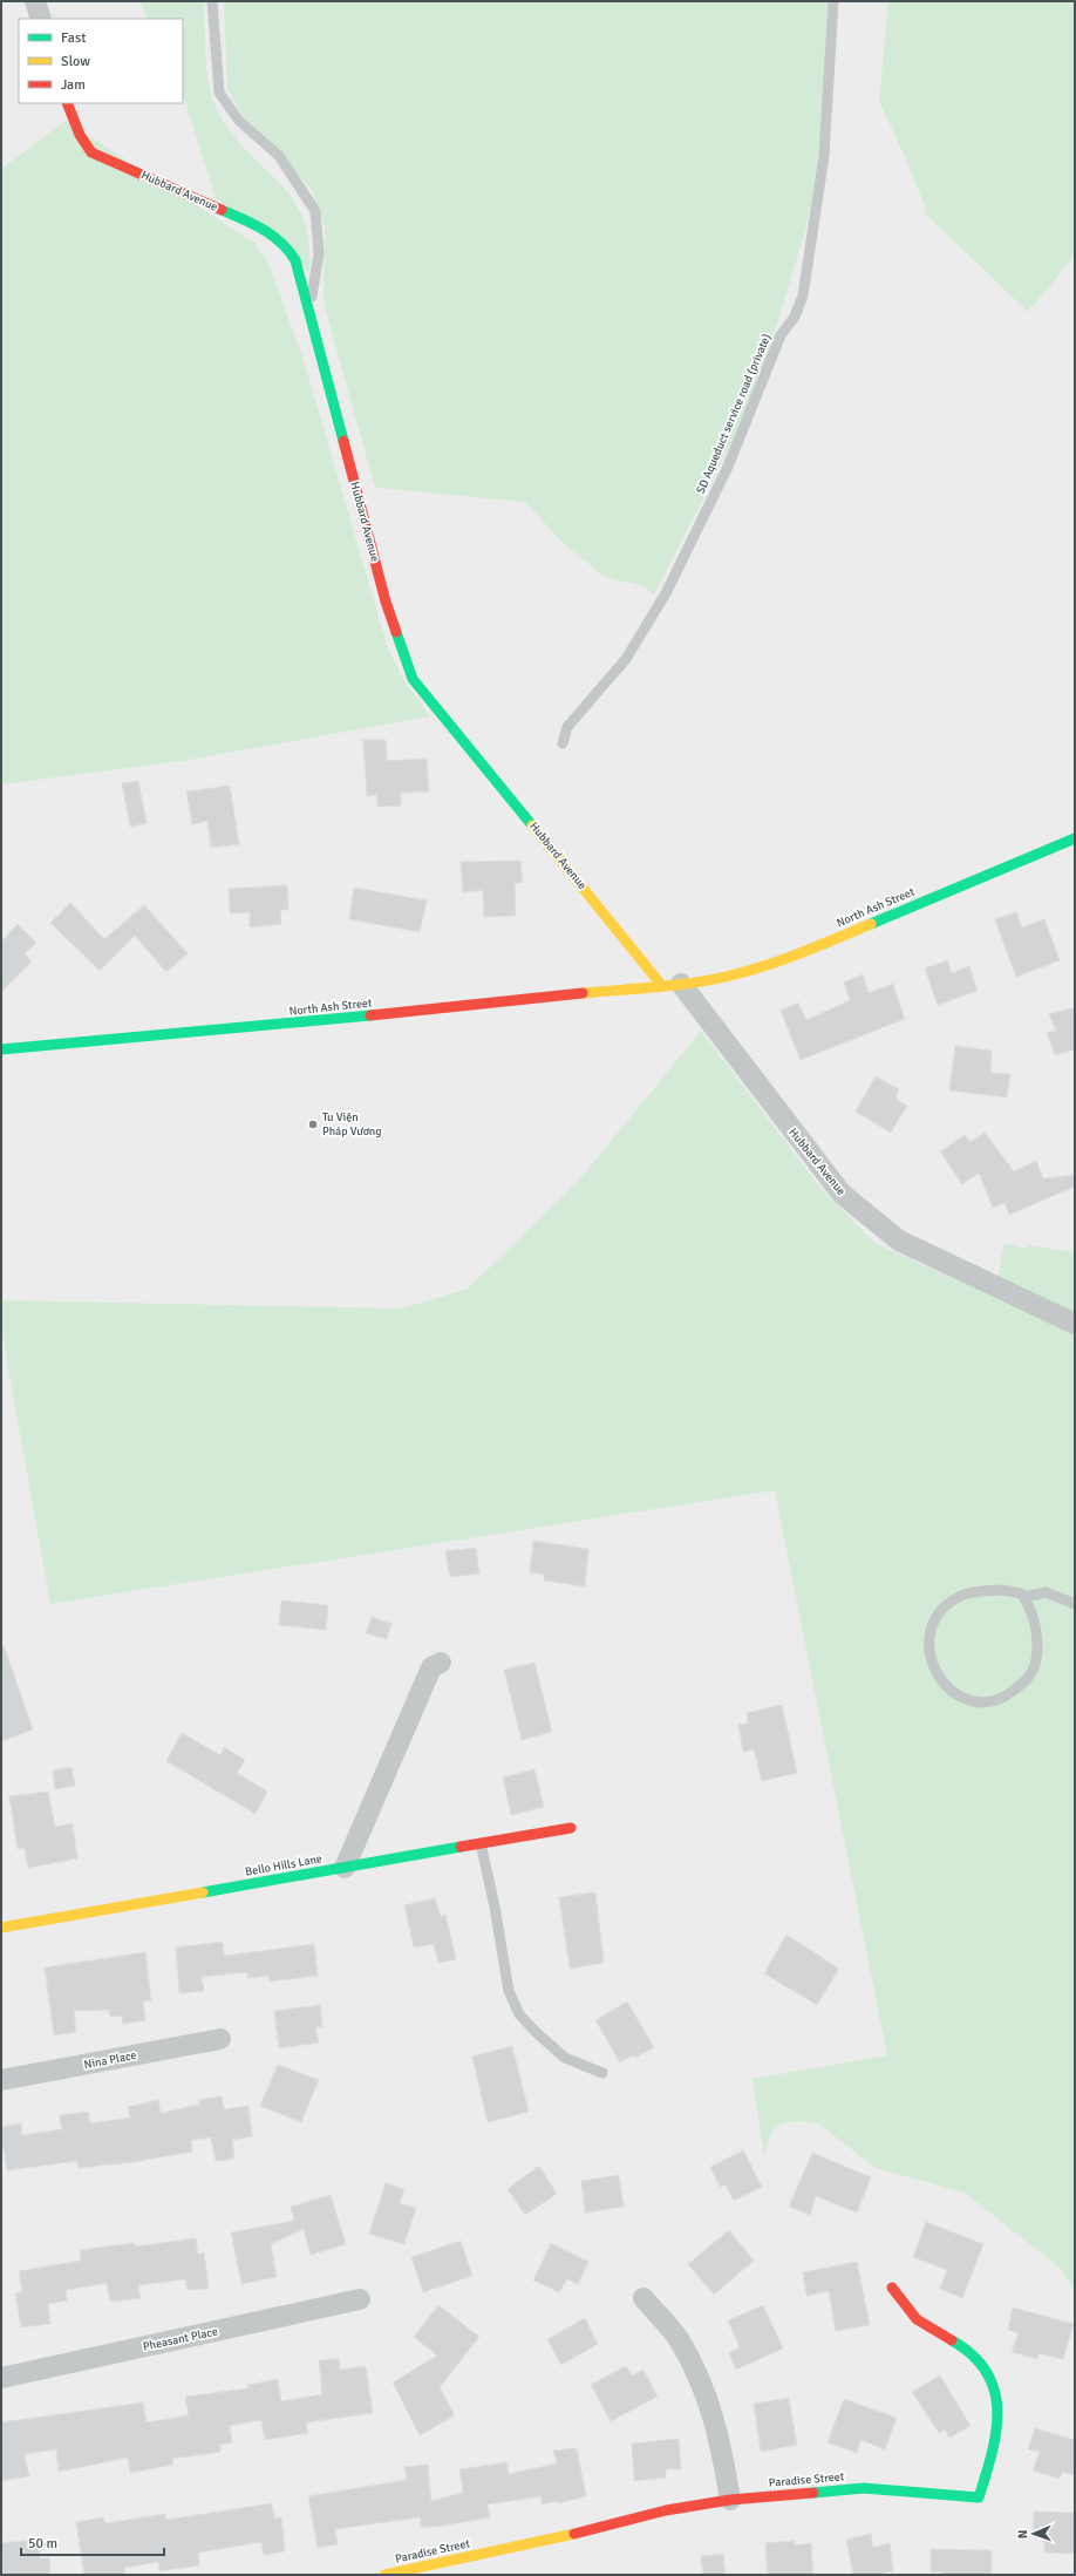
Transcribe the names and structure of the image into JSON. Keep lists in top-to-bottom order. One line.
{"streets":{"street":["Hubbard Avenue","North Ash Street","Bello Hills Lane","Nina Place","Pheasant Place","Paradise Street"],"lane":["SD Aqueduct service road (private)"]},"crossings":[["Hubbard Avenue","North Ash Street"]],"places":["Tu Viện Pháp Vương"],"legend":["Fast","Slow","Jam"],"scale_bar":"50 m","north":"left"}
